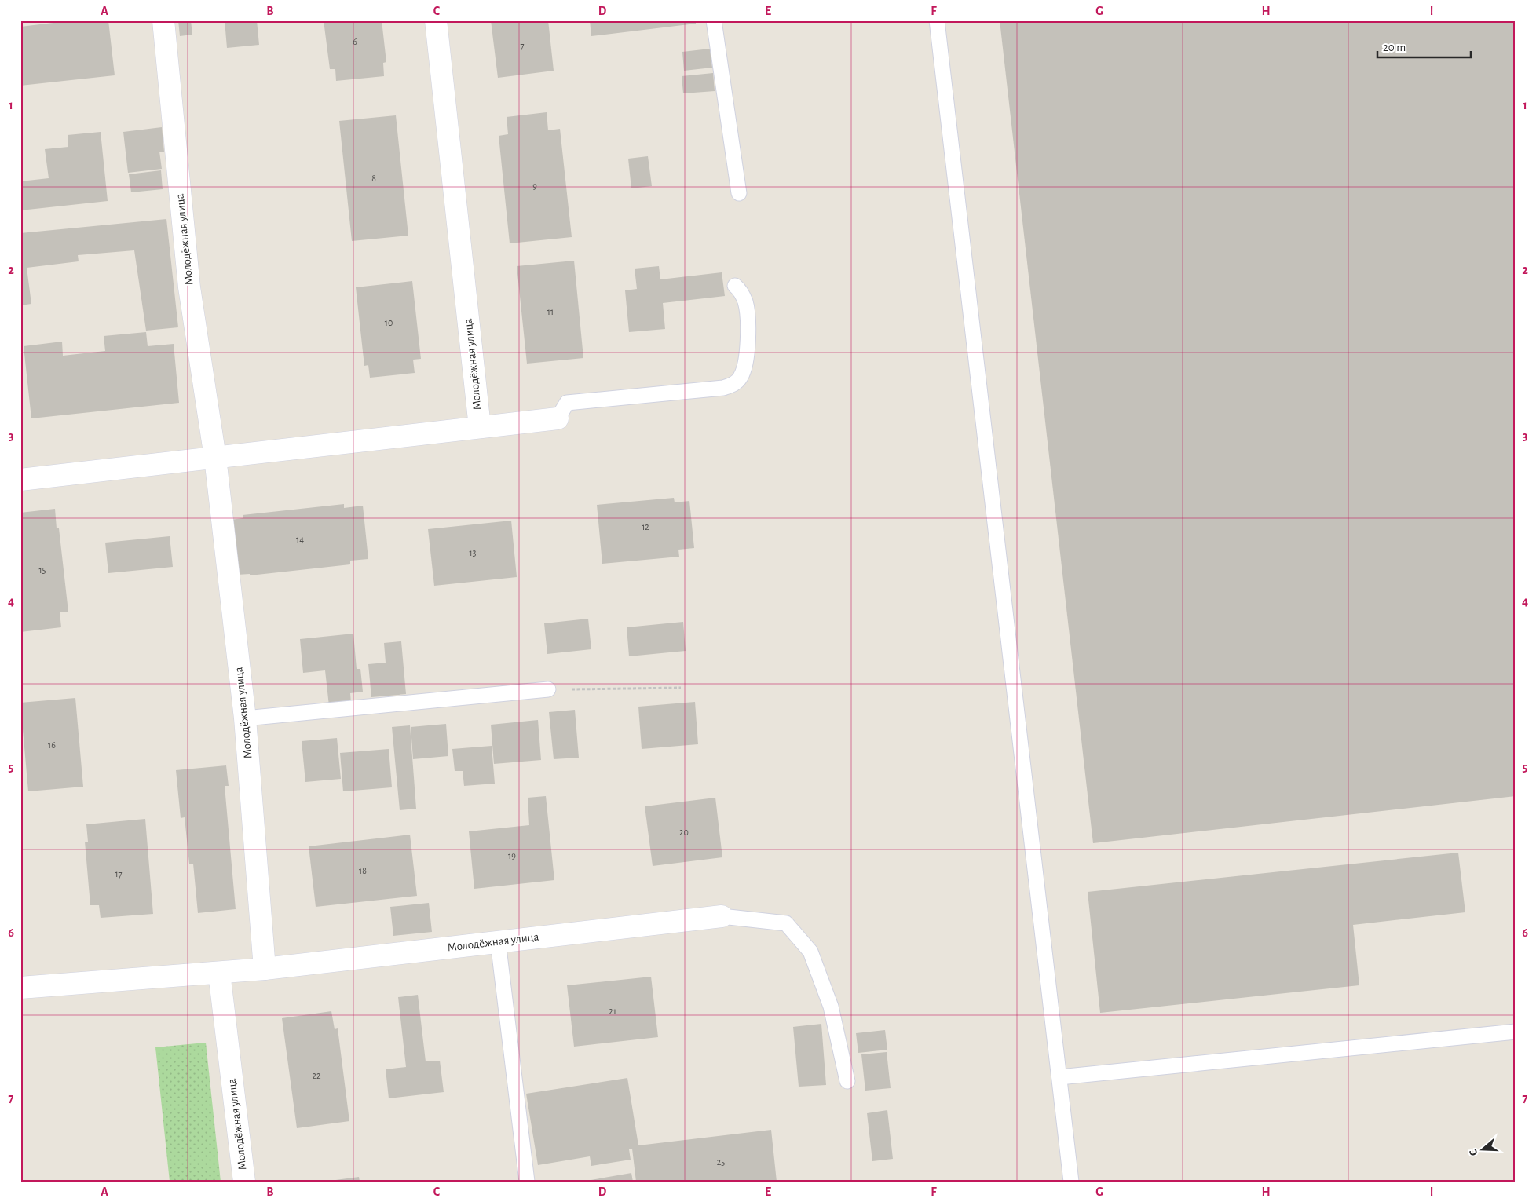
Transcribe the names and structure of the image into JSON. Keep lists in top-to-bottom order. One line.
{"streets":{"street":["Молодёжная улица"]},"house_numbers":["6","7","8","9","11","10","12","14","13","15","16","20","19","18","17","21","22","25"],"scale_bar":"20 m","north":"left","grid":{"columns":["A","B","C","D","E","F","G","H","I"],"rows":["1","2","3","4","5","6","7"]}}
